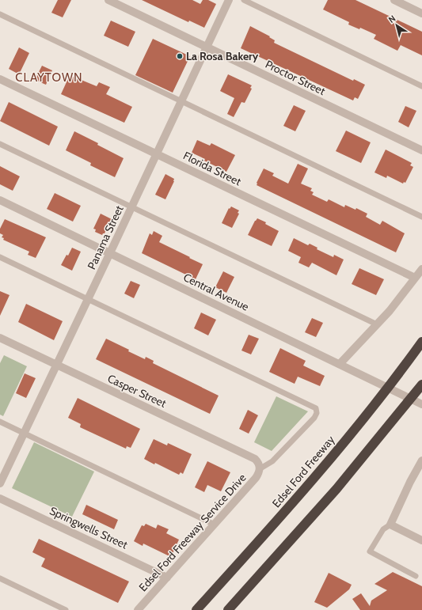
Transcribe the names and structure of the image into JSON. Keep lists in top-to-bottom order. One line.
{"streets":{"highway":["Edsel Ford Freeway"],"street":["Proctor Street","Florida Street","Panama Street","Central Avenue","Casper Street","Springwells Street","Edsel Ford Freeway Service Drive"]},"crossings":[["Proctor Street","Panama Street"],["Florida Street","Panama Street"],["Panama Street","Central Avenue"],["Panama Street","Casper Street"],["Casper Street","Edsel Ford Freeway Service Drive"],["Springwells Street","Edsel Ford Freeway Service Drive"]],"districts":["CLAYTOWN"],"places":["La Rosa Bakery"],"north":"top left"}
